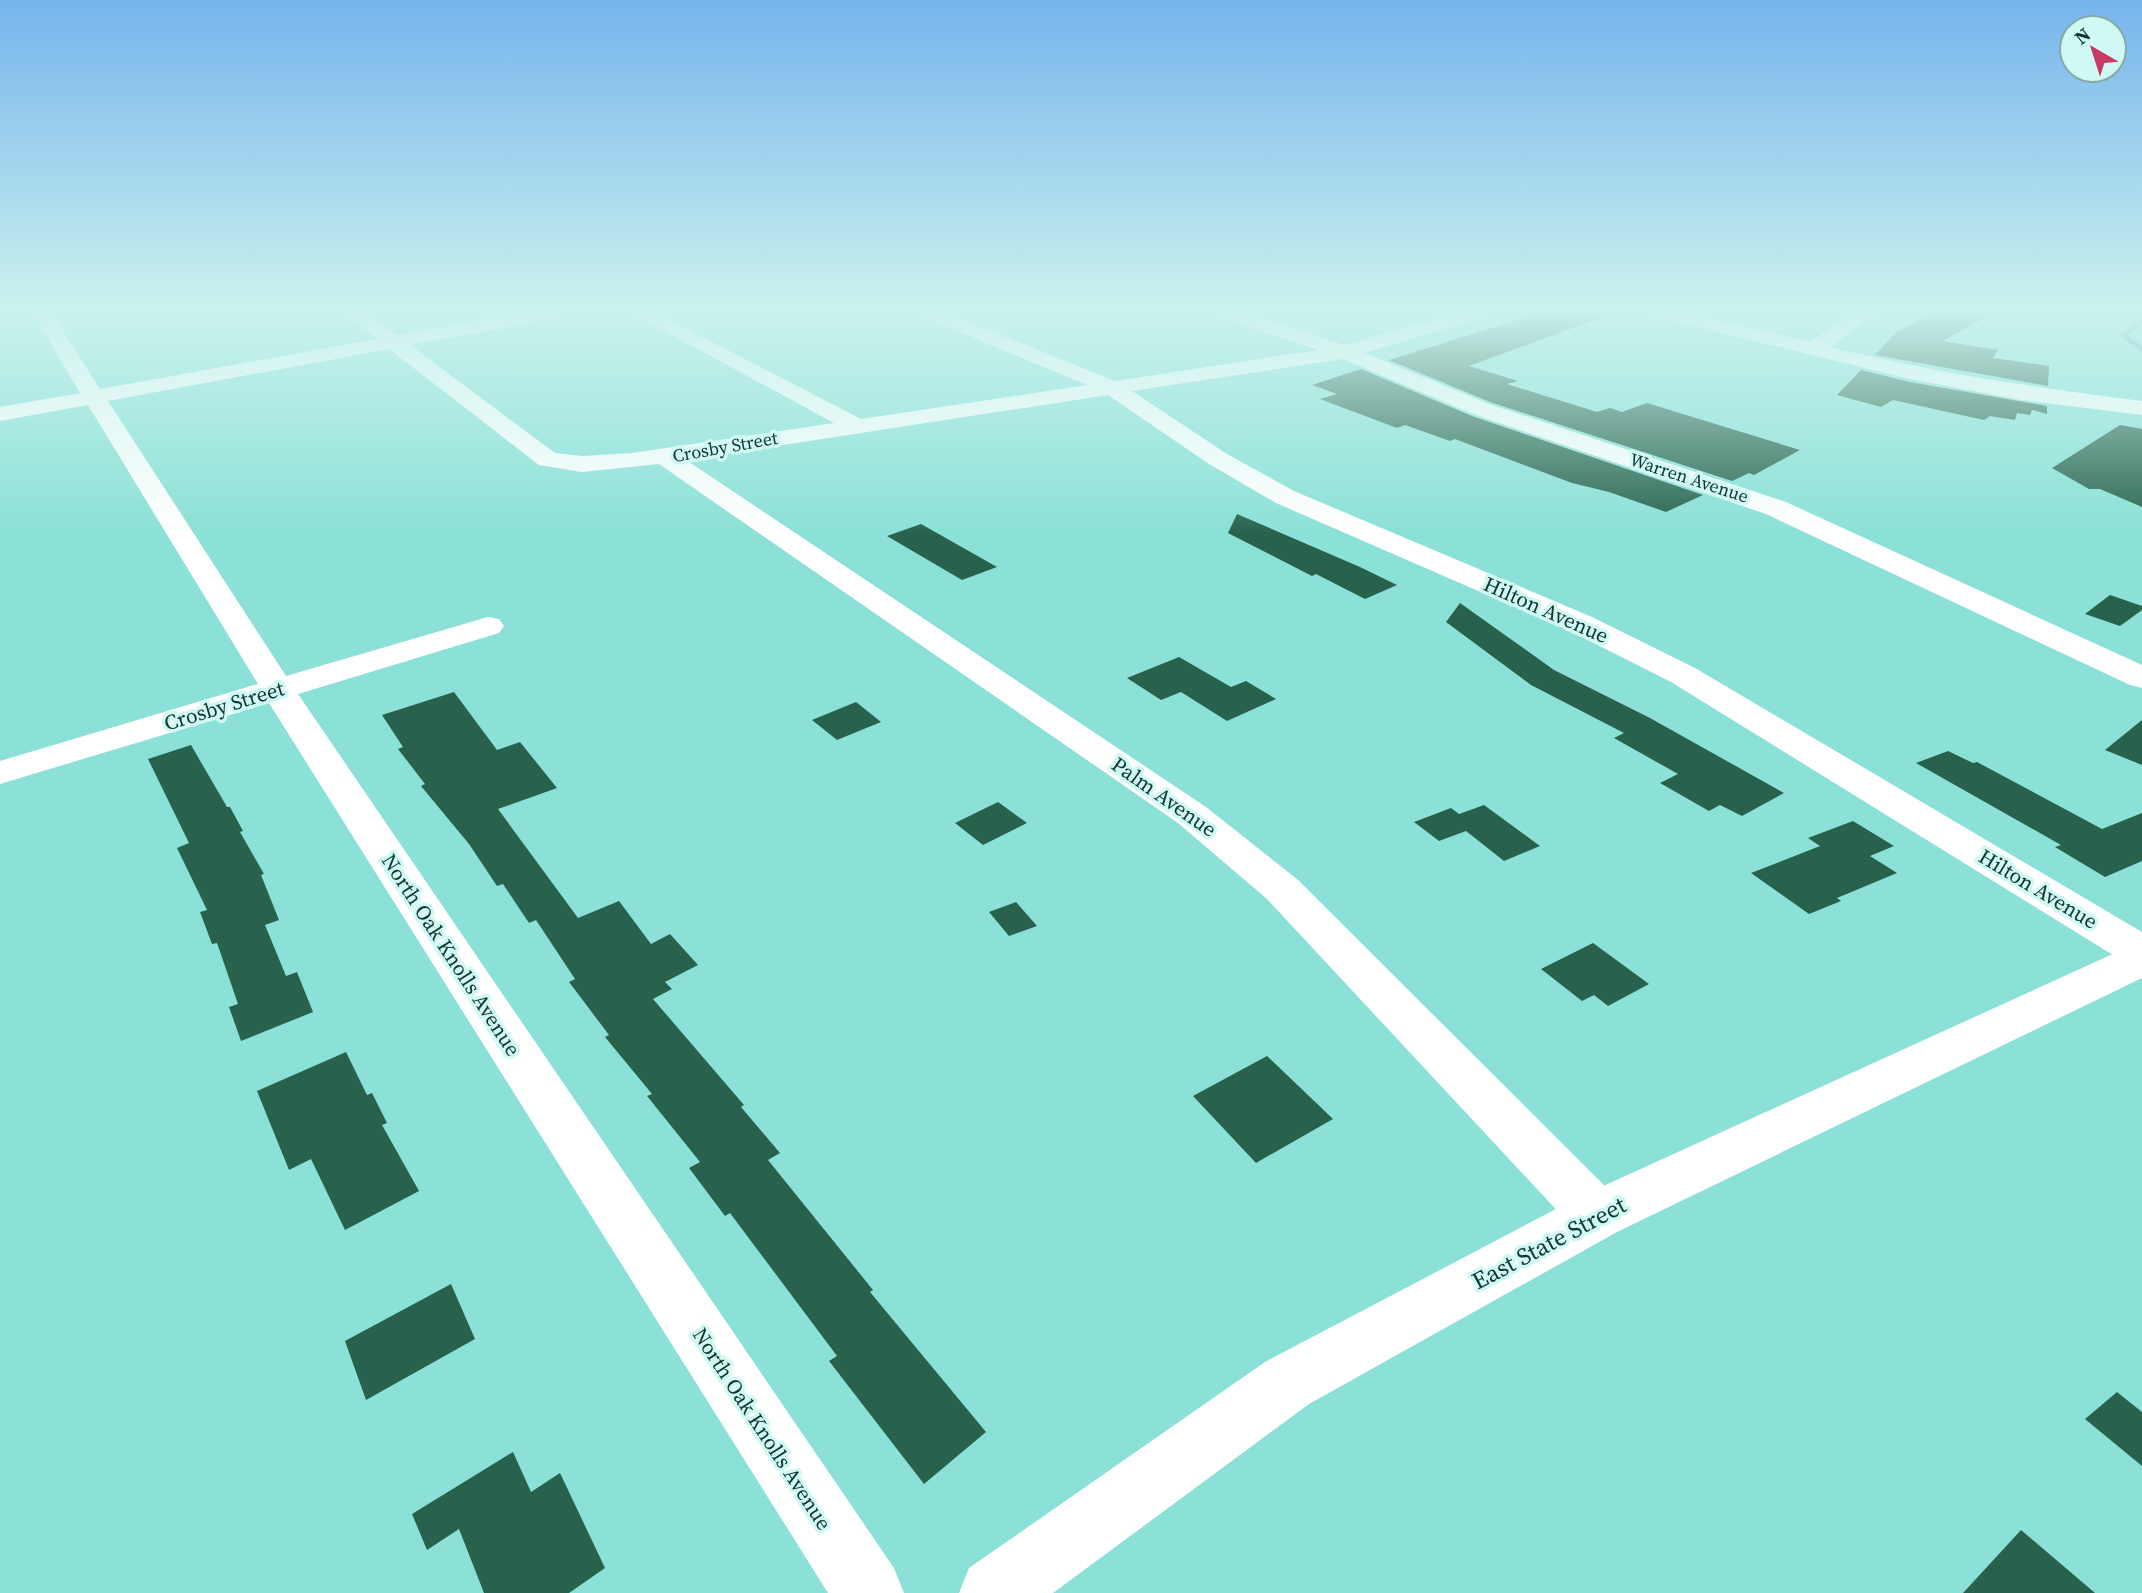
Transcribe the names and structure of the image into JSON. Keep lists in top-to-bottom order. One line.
{"streets":{"street":["Crosby Street","Warren Avenue","Hilton Avenue","Palm Avenue","North Oak Knolls Avenue","East State Street"]},"crossings":[["Crosby Street","Hilton Avenue"],["Crosby Street","Palm Avenue"],["Crosby Street","North Oak Knolls Avenue"],["Palm Avenue","East State Street"]],"north":"top left"}
